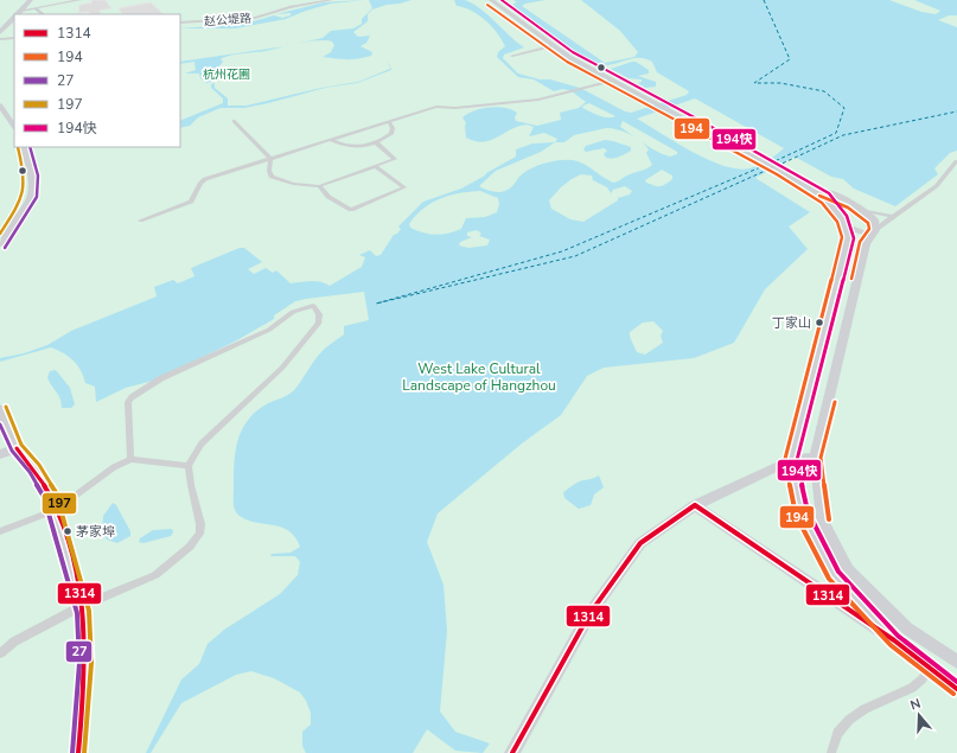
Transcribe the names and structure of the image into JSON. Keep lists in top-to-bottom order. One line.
{"streets":{"street":["赵公堤路"]},"parks":["杭州花圃","West Lake Cultural Landscape of Hangzhou"],"places":["丁家山","茅家埠"],"lines":["transit line 194快","transit line 194","transit line 27","transit line 197","transit line 1314"],"legend":["1314","194","27","197","194快"],"north":"top"}
